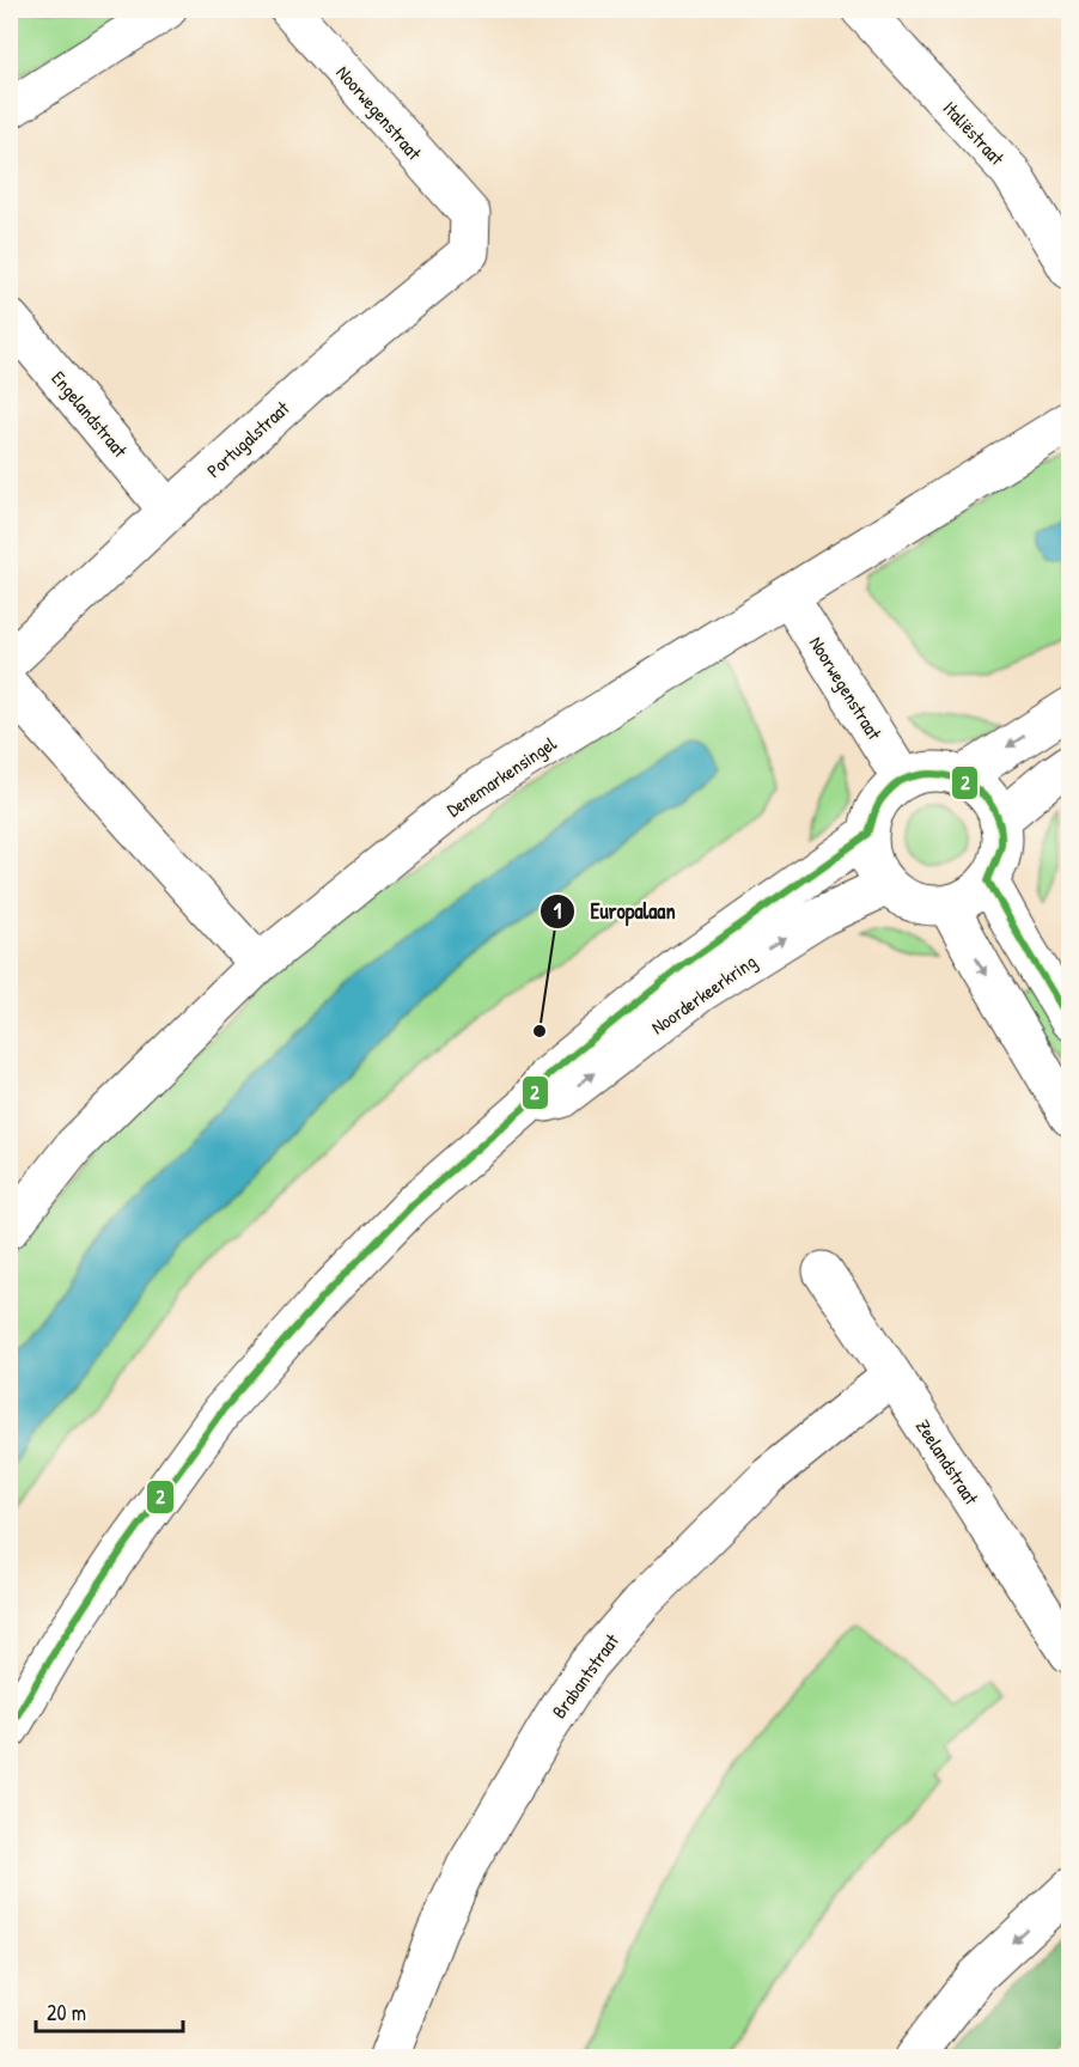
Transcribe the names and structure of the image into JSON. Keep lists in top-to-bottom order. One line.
{"streets":{"street":["Noorwegenstraat","Italiëstraat","Engelandstraat","Portugalstraat","Denemarkensingel","Noorderkeerkring","Zeelandstraat","Brabantstraat"]},"crossings":[["Noorwegenstraat","Portugalstraat"],["Noorwegenstraat","Denemarkensingel"],["Noorwegenstraat","Noorderkeerkring"],["Engelandstraat","Portugalstraat"],["Zeelandstraat","Brabantstraat"]],"places":["Europalaan"],"lines":["transit line 2"],"scale_bar":"20 m"}
